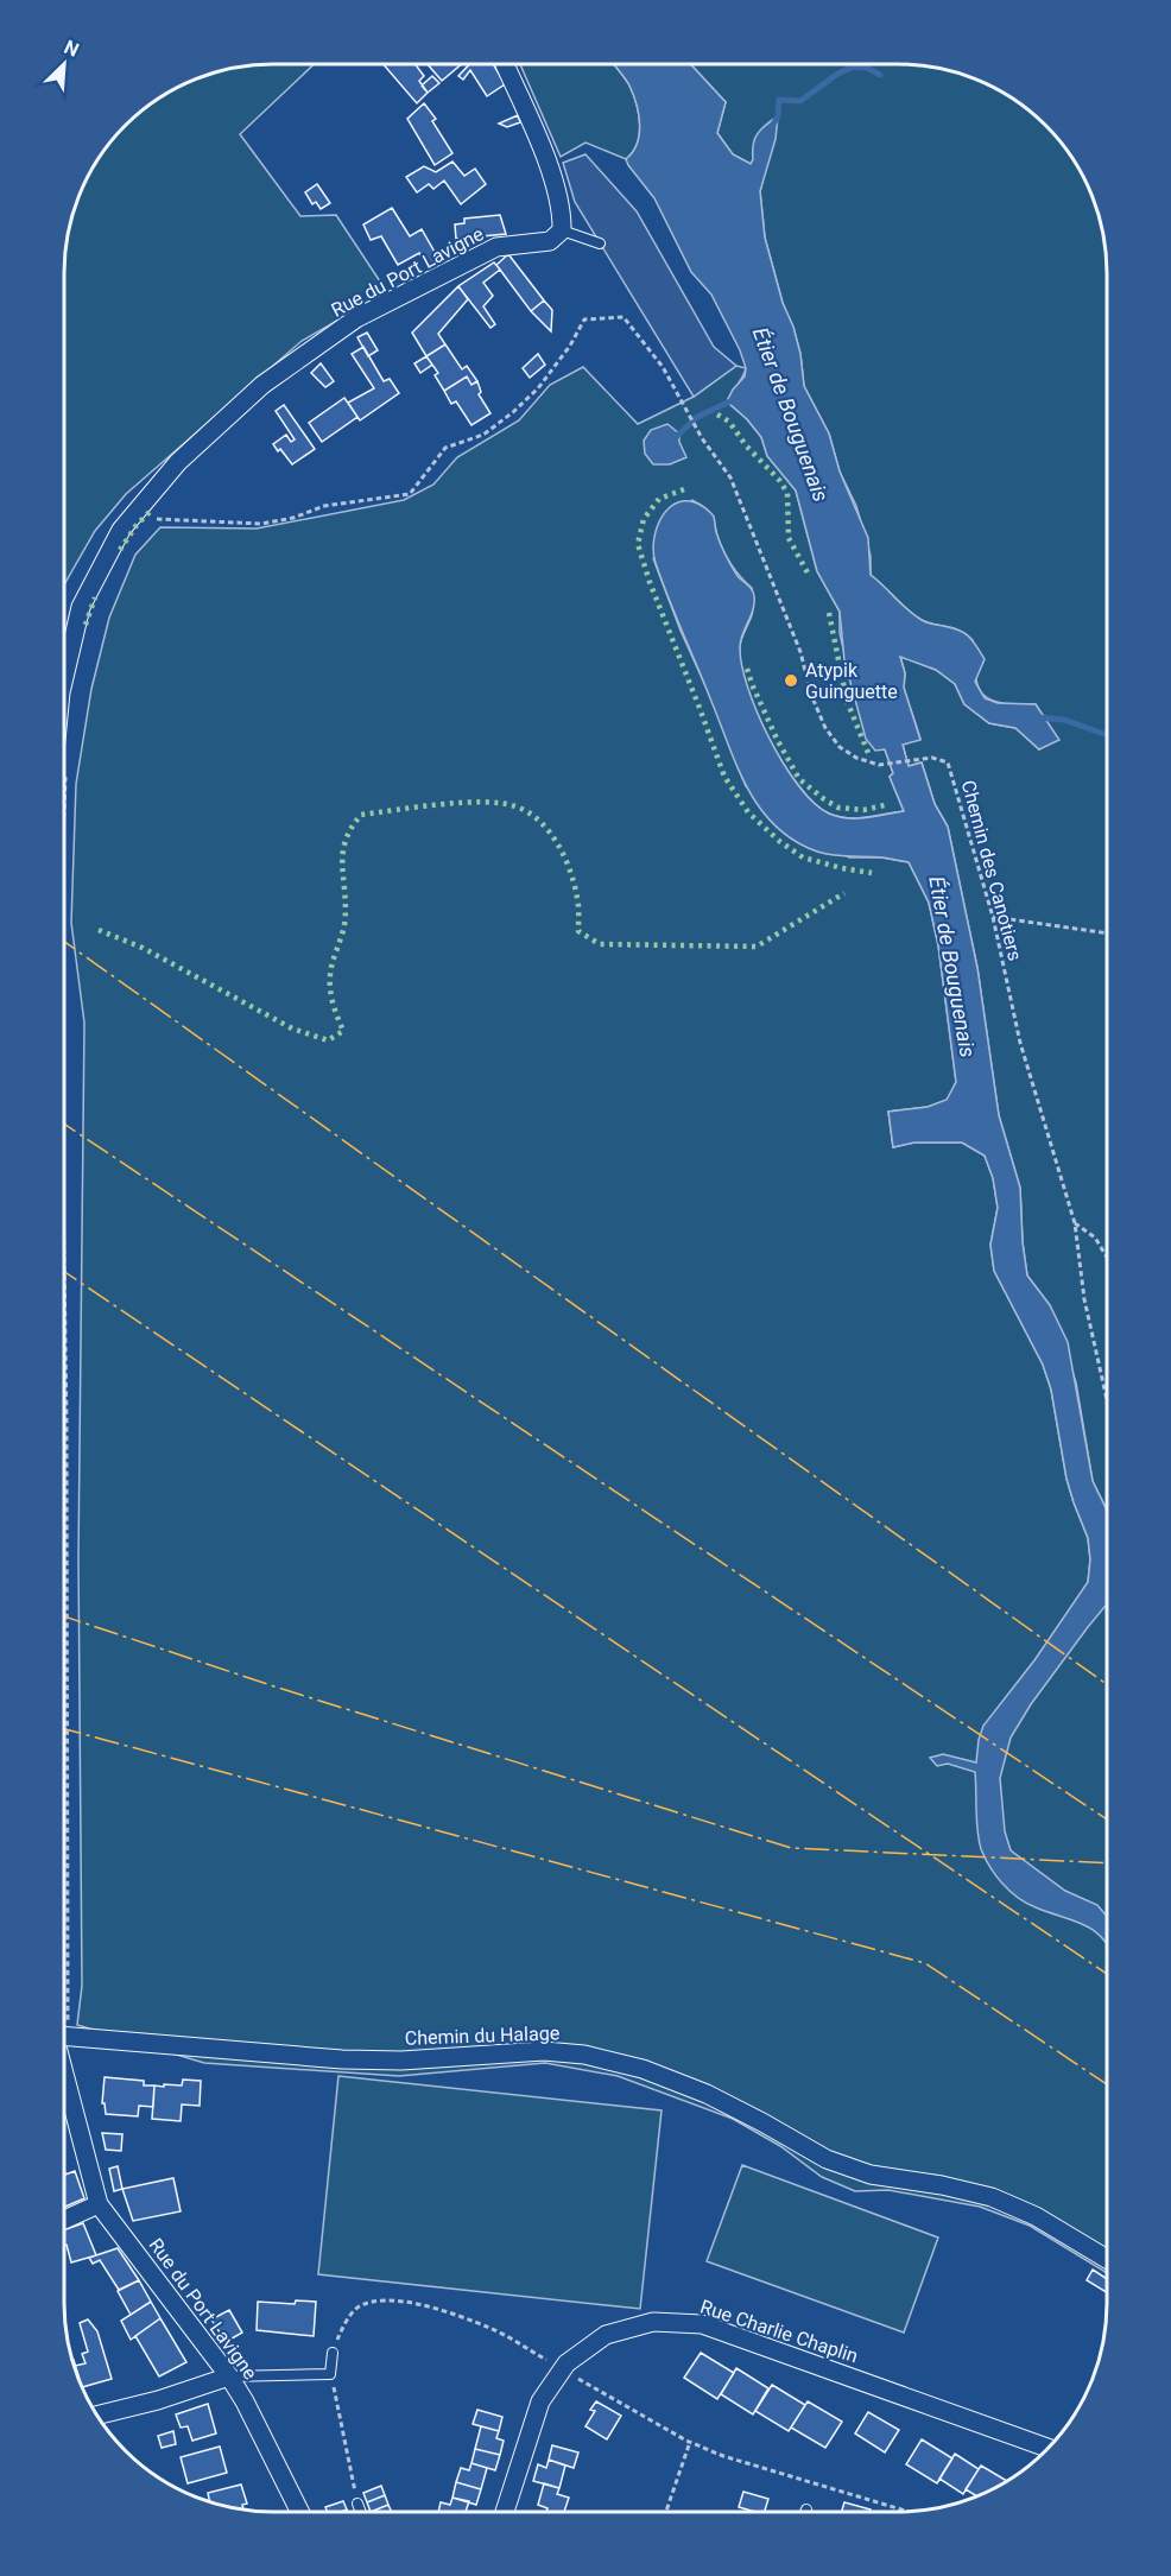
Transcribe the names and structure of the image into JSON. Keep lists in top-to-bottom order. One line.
{"streets":{"street":["Rue du Port Lavigne","Chemin du Halage","Rue Charlie Chaplin"],"path":["Chemin des Canotiers"]},"water":["Étier de Bouguenais"],"places":["Atypik Guinguette"],"north":"top right"}
